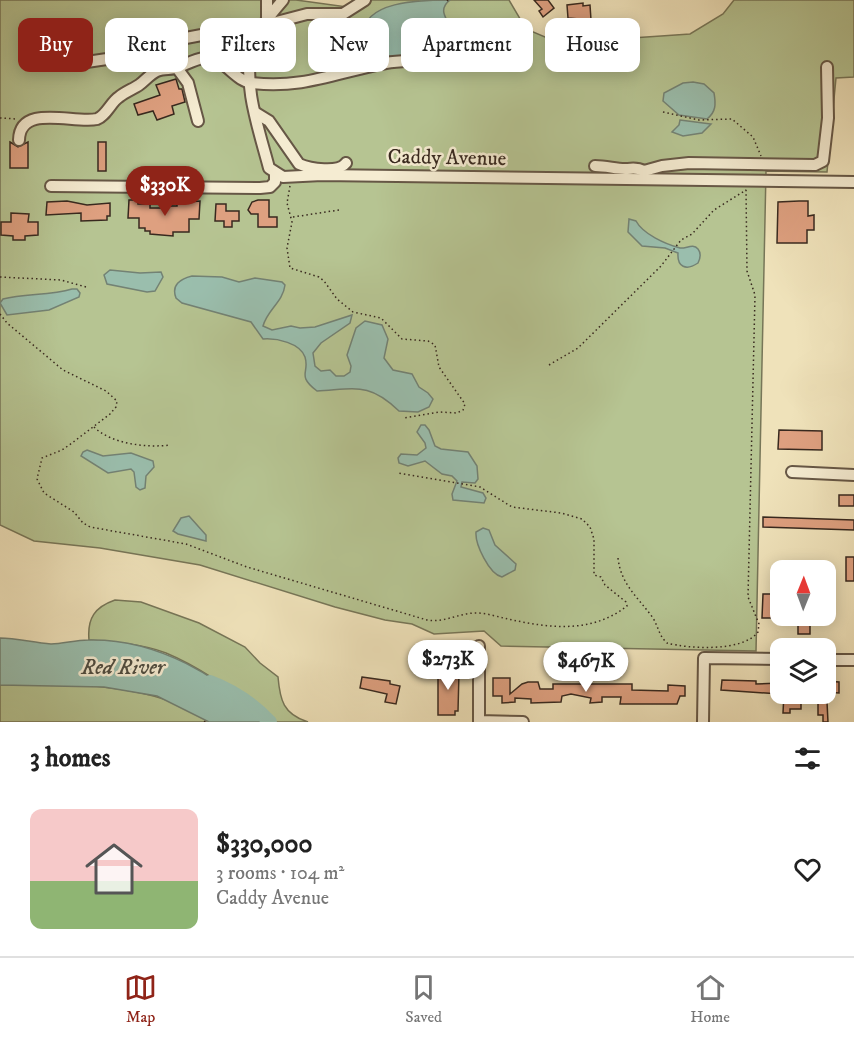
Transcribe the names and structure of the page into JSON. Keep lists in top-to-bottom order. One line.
{"streets":{"street":["Caddy Avenue"]},"water":["Red River"],"north":"top","page":{"chip":["Buy","Rent","Filters","New","Apartment","House"],"price":["$330K","$273K","$467K"],"heading":"3 homes","list":[{"name":"$330,000","note":"3 rooms · 104 m² · Caddy Avenue"}],"tabs":["Map","Saved","Home"]}}
